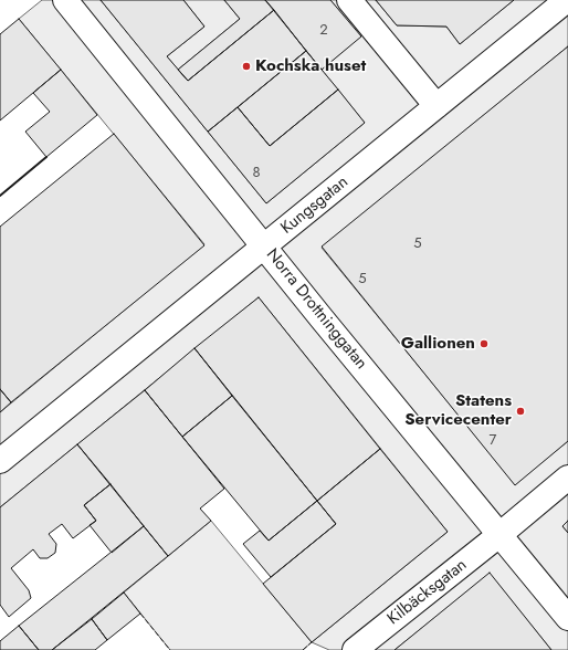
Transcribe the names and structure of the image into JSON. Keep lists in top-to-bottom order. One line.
{"streets":{"street":["Kungsgatan","Norra Drottninggatan","Kilbäcksgatan"]},"crossings":[["Kungsgatan","Norra Drottninggatan"],["Norra Drottninggatan","Kilbäcksgatan"]],"places":["Kochska huset","Gallionen","Statens Servicecenter"],"house_numbers":["2","8","5","5","7"]}
